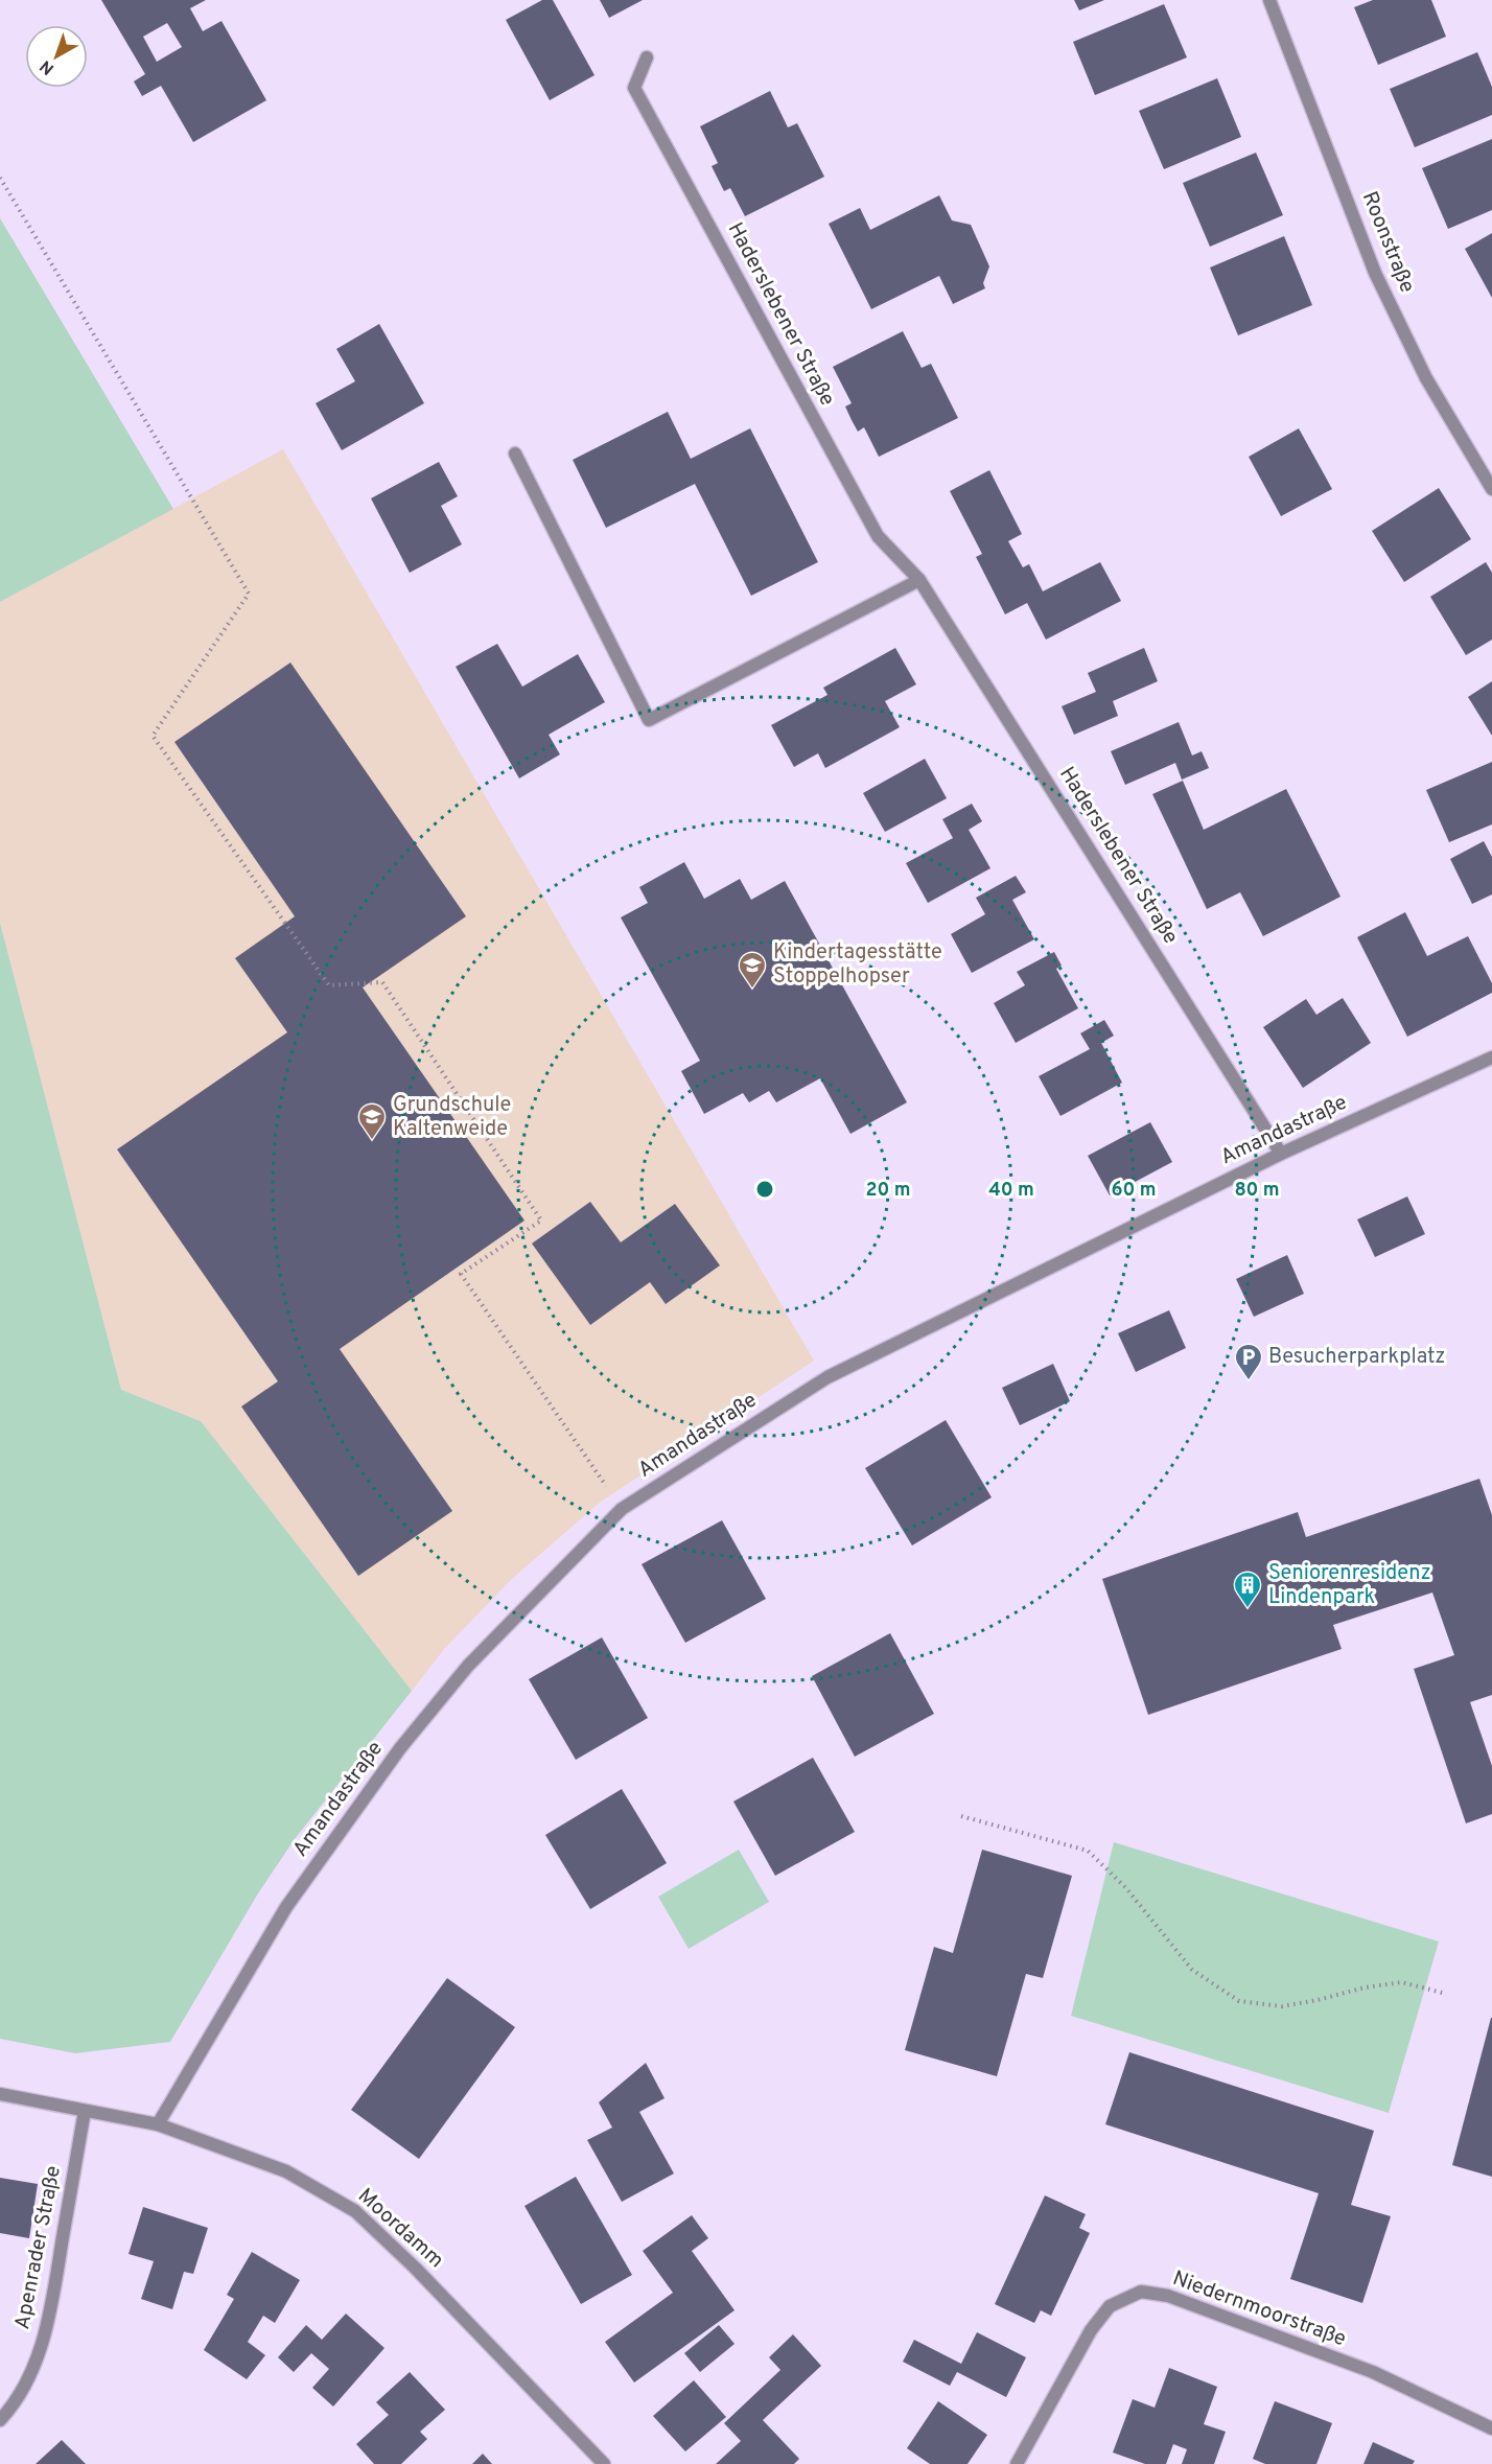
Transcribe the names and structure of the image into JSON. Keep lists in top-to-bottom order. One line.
{"streets":{"street":["Roonstraße","Haderslebener Straße","Amandastraße","Moordamm","Apenrader Straße","Niedernmoorstraße"]},"crossings":[["Haderslebener Straße","Amandastraße"],["Amandastraße","Moordamm"],["Moordamm","Apenrader Straße"]],"places":{"school or university":["Kindertagesstätte Stoppelhopser","Grundschule Kaltenweide"],"parking":["Besucherparkplatz"],"building":["Seniorenresidenz Lindenpark"]},"north":"bottom left","rings":["20 m","40 m","60 m","80 m"]}
